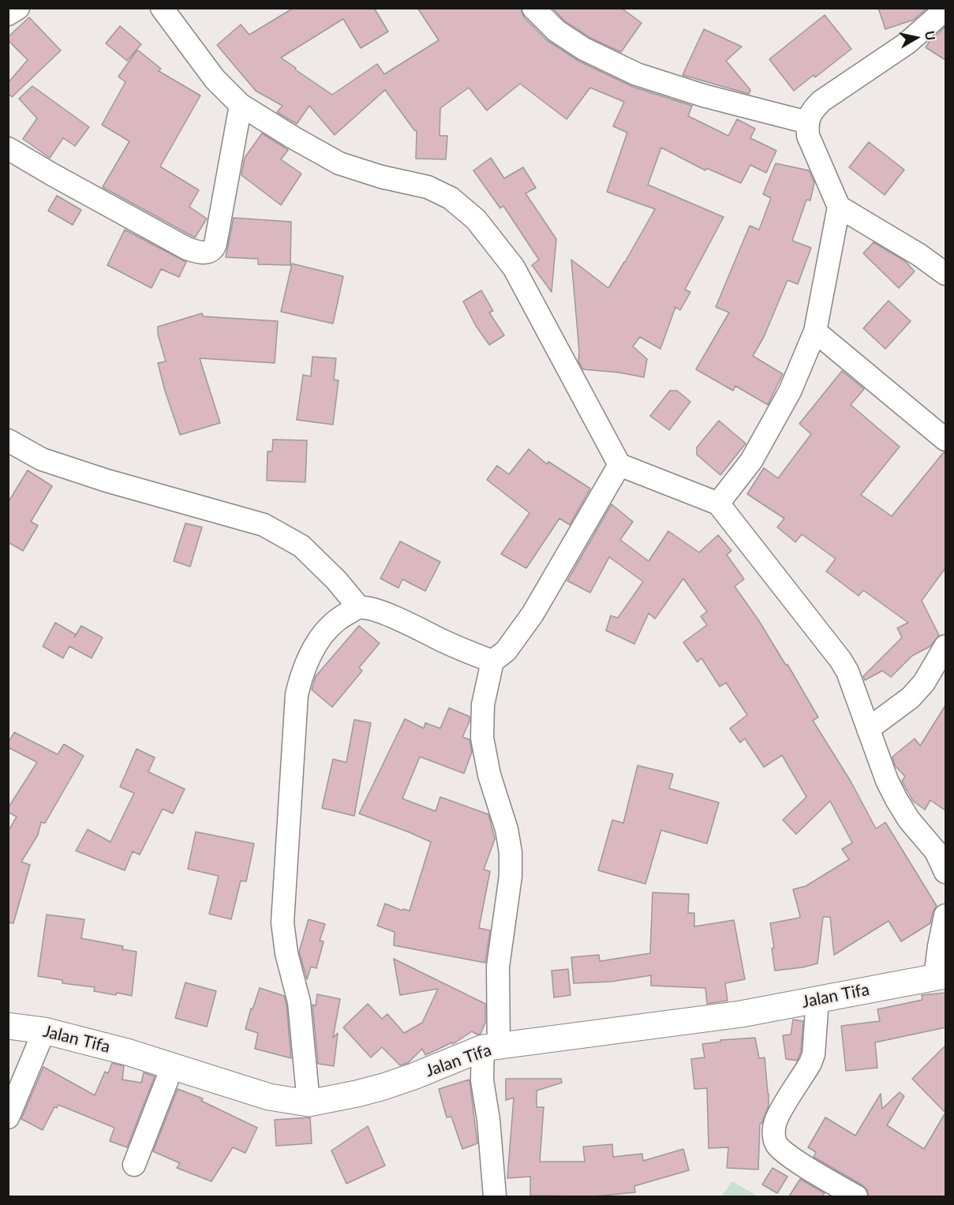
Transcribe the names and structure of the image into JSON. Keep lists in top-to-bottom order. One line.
{"streets":{"street":["Jalan Tifa"]},"north":"right"}
